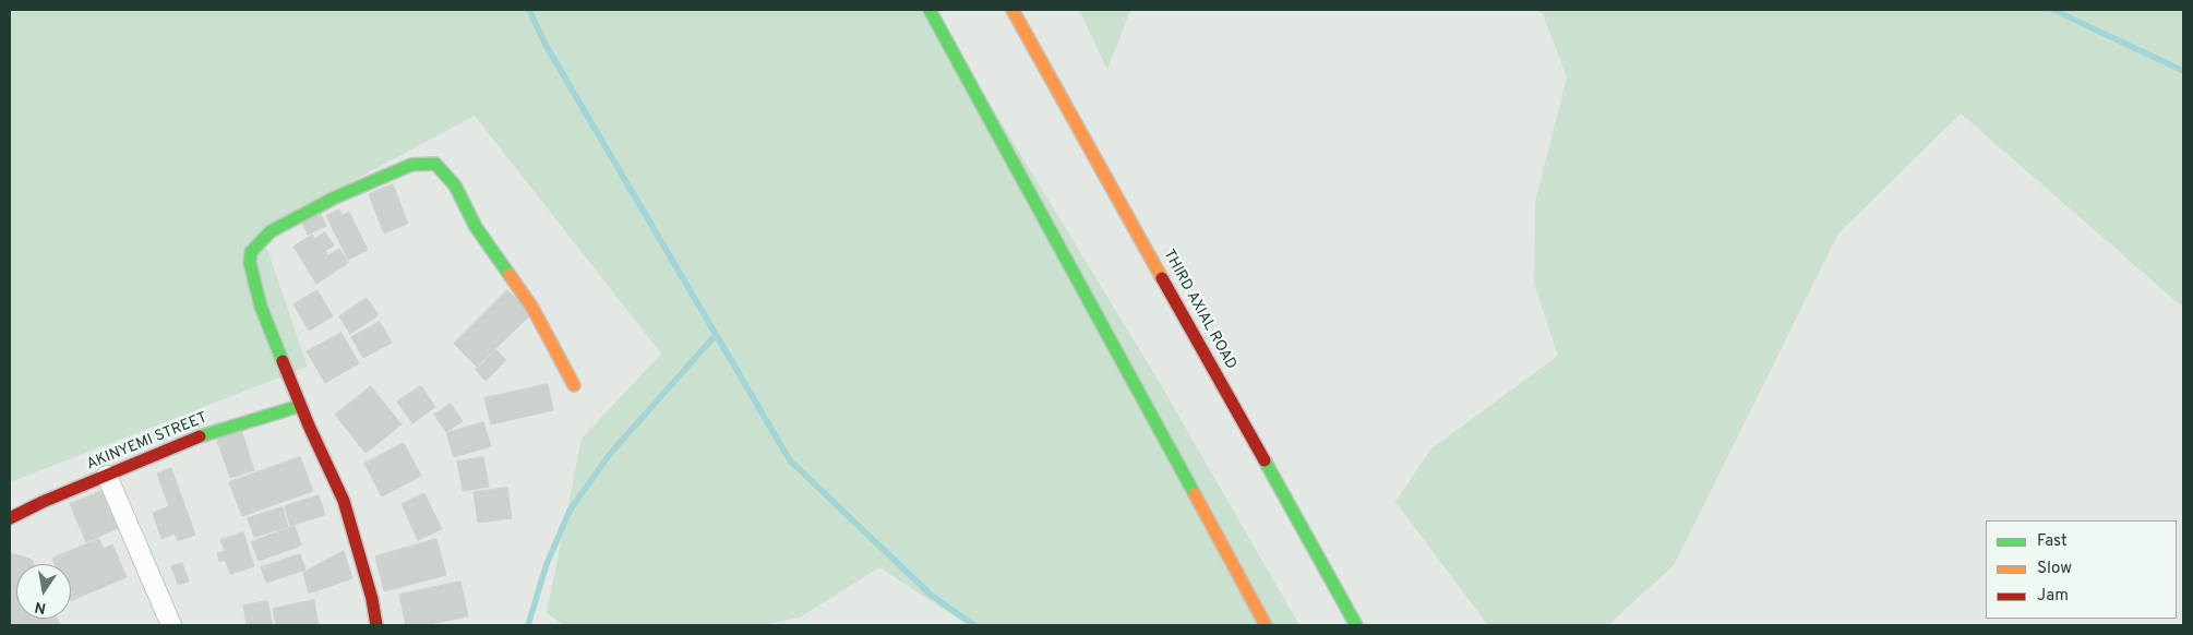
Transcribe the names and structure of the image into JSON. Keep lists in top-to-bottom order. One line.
{"streets":{"main road":["THIRD AXIAL ROAD","AKINYEMI STREET"]},"legend":["Fast","Slow","Jam"],"north":"bottom"}
